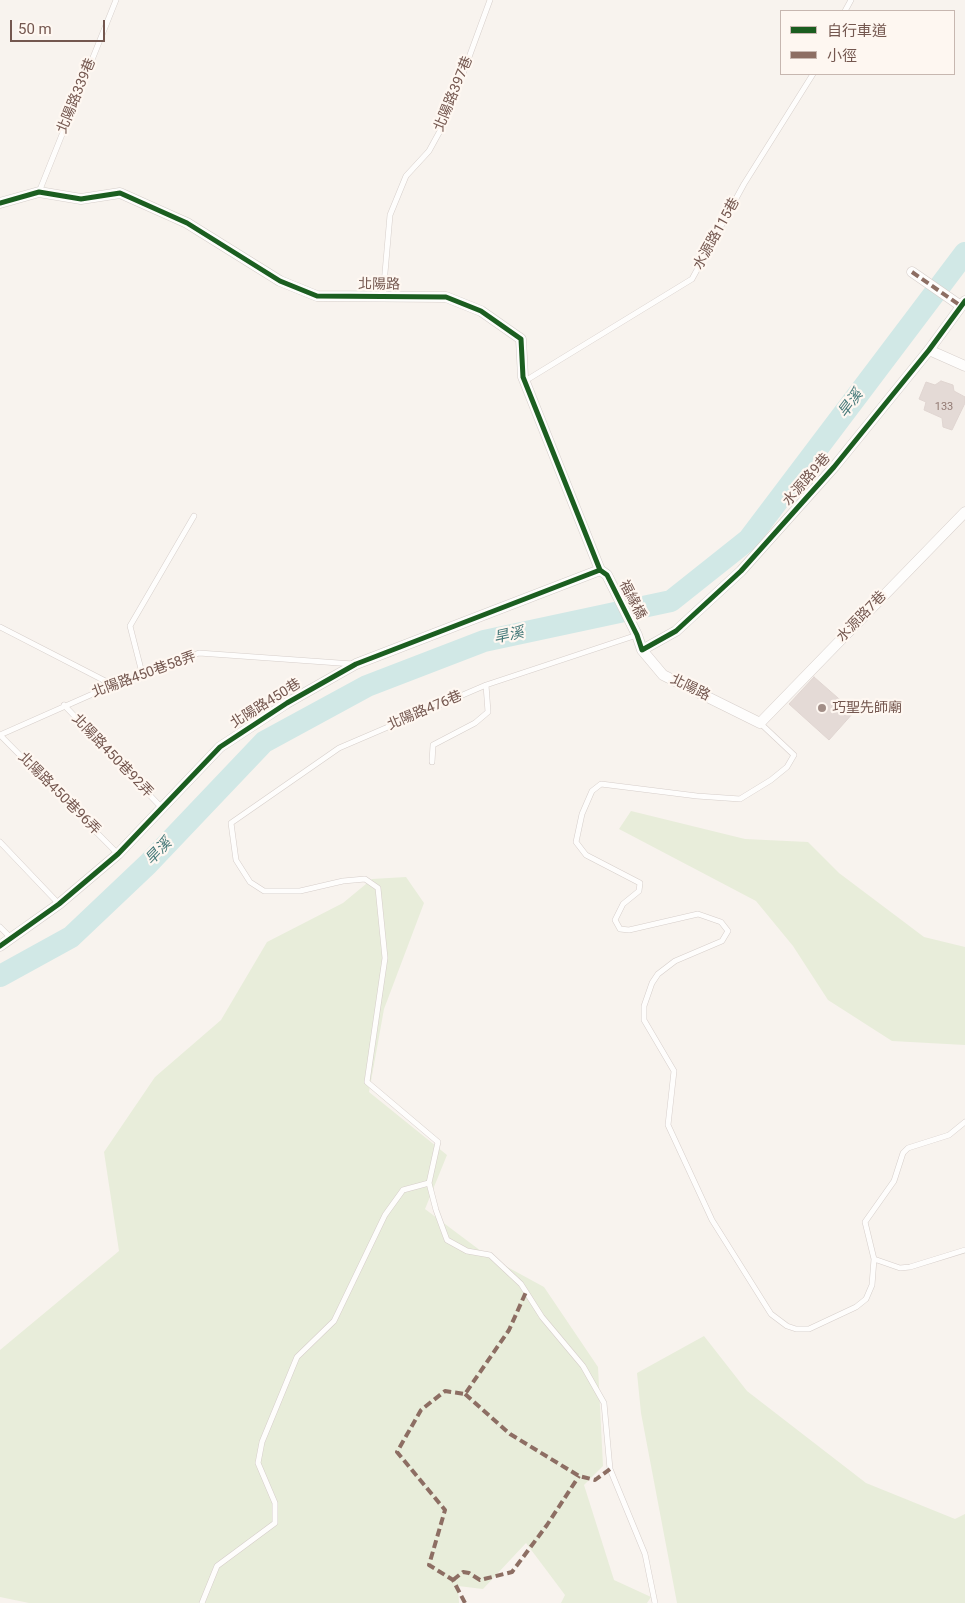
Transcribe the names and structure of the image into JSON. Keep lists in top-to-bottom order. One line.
{"streets":{"street":["北陽路","水源路9巷","福緣橋","水源路7巷","北陽路450巷"],"lane":["北陽路397巷","北陽路339巷","水源路115巷","北陽路450巷58弄","北陽路476巷","北陽路450巷92弄","北陽路450巷96弄"]},"crossings":[["北陽路397巷","北陽路"],["北陽路339巷","北陽路"],["水源路115巷","北陽路"],["北陽路","水源路9巷"],["北陽路","福緣橋"],["北陽路","水源路7巷"],["北陽路","北陽路450巷"],["北陽路","北陽路476巷"],["福緣橋","北陽路450巷"],["福緣橋","北陽路476巷"],["北陽路450巷58弄","北陽路450巷"],["北陽路450巷58弄","北陽路450巷92弄"],["北陽路450巷58弄","北陽路450巷96弄"],["北陽路450巷","北陽路450巷92弄"],["北陽路450巷","北陽路450巷96弄"]],"water":["旱溪"],"places":["巧聖先師廟"],"house_numbers":["133"],"legend":["自行車道","小徑"],"scale_bar":"50 m"}
